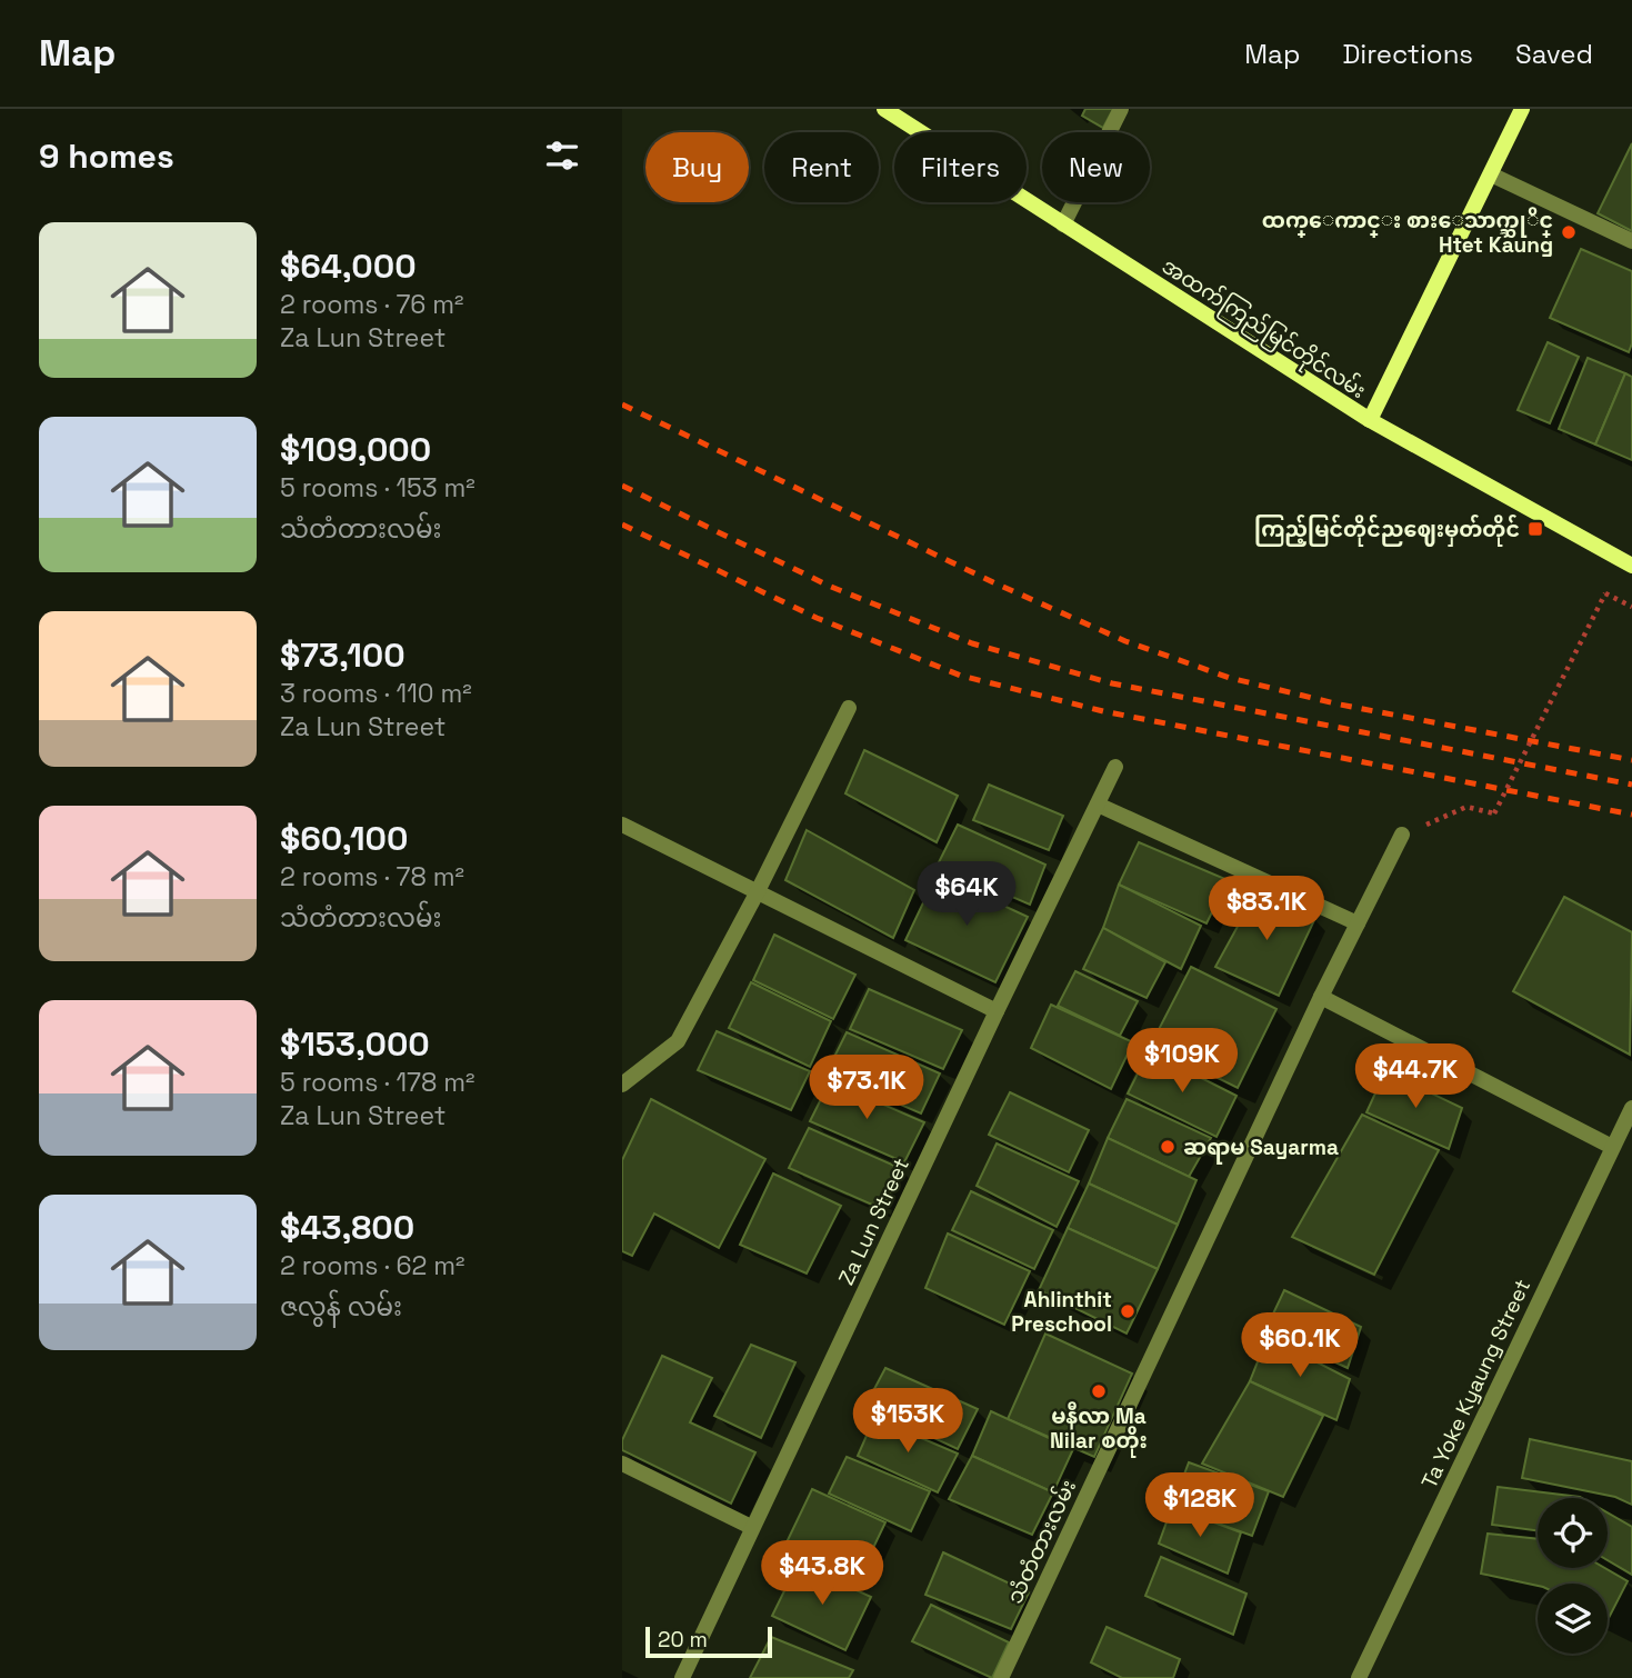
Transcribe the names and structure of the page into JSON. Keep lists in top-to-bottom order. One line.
{"streets":{"main road":["အထက်ကြည်မြင်တိုင်လမ်း"],"street":["Za Lun Street","Ta Yoke Kyaung Street","သံတံတားလမ်း"]},"places":{"other":["ထက္ေကာင္း စားေသာက္ဆုိင္ Htet Kaung","ဆရာမ Sayarma","Ahlinthit Preschool","မနီလာ Ma Nilar စတိုး"],"transit":["ကြည့်မြင်တိုင်ညဈေးမှတ်တိုင်"]},"scale_bar":"20 m","page":{"header":"Map","nav":["Map","Directions","Saved"],"heading":"9 homes","chip":["Buy","Rent","Filters","New"],"list":[{"name":"$64,000","note":"2 rooms · 76 m² · Za Lun Street"},{"name":"$109,000","note":"5 rooms · 153 m² · သံတံတားလမ်း"},{"name":"$73,100","note":"3 rooms · 110 m² · Za Lun Street"},{"name":"$60,100","note":"2 rooms · 78 m² · သံတံတားလမ်း"},{"name":"$153,000","note":"5 rooms · 178 m² · Za Lun Street"},{"name":"$43,800","note":"2 rooms · 62 m² · ဇလွန် လမ်း"}],"price":["$64K","$83.1K","$109K","$44.7K","$73.1K","$60.1K","$153K","$128K","$43.8K"],"scale":"20 m"}}
